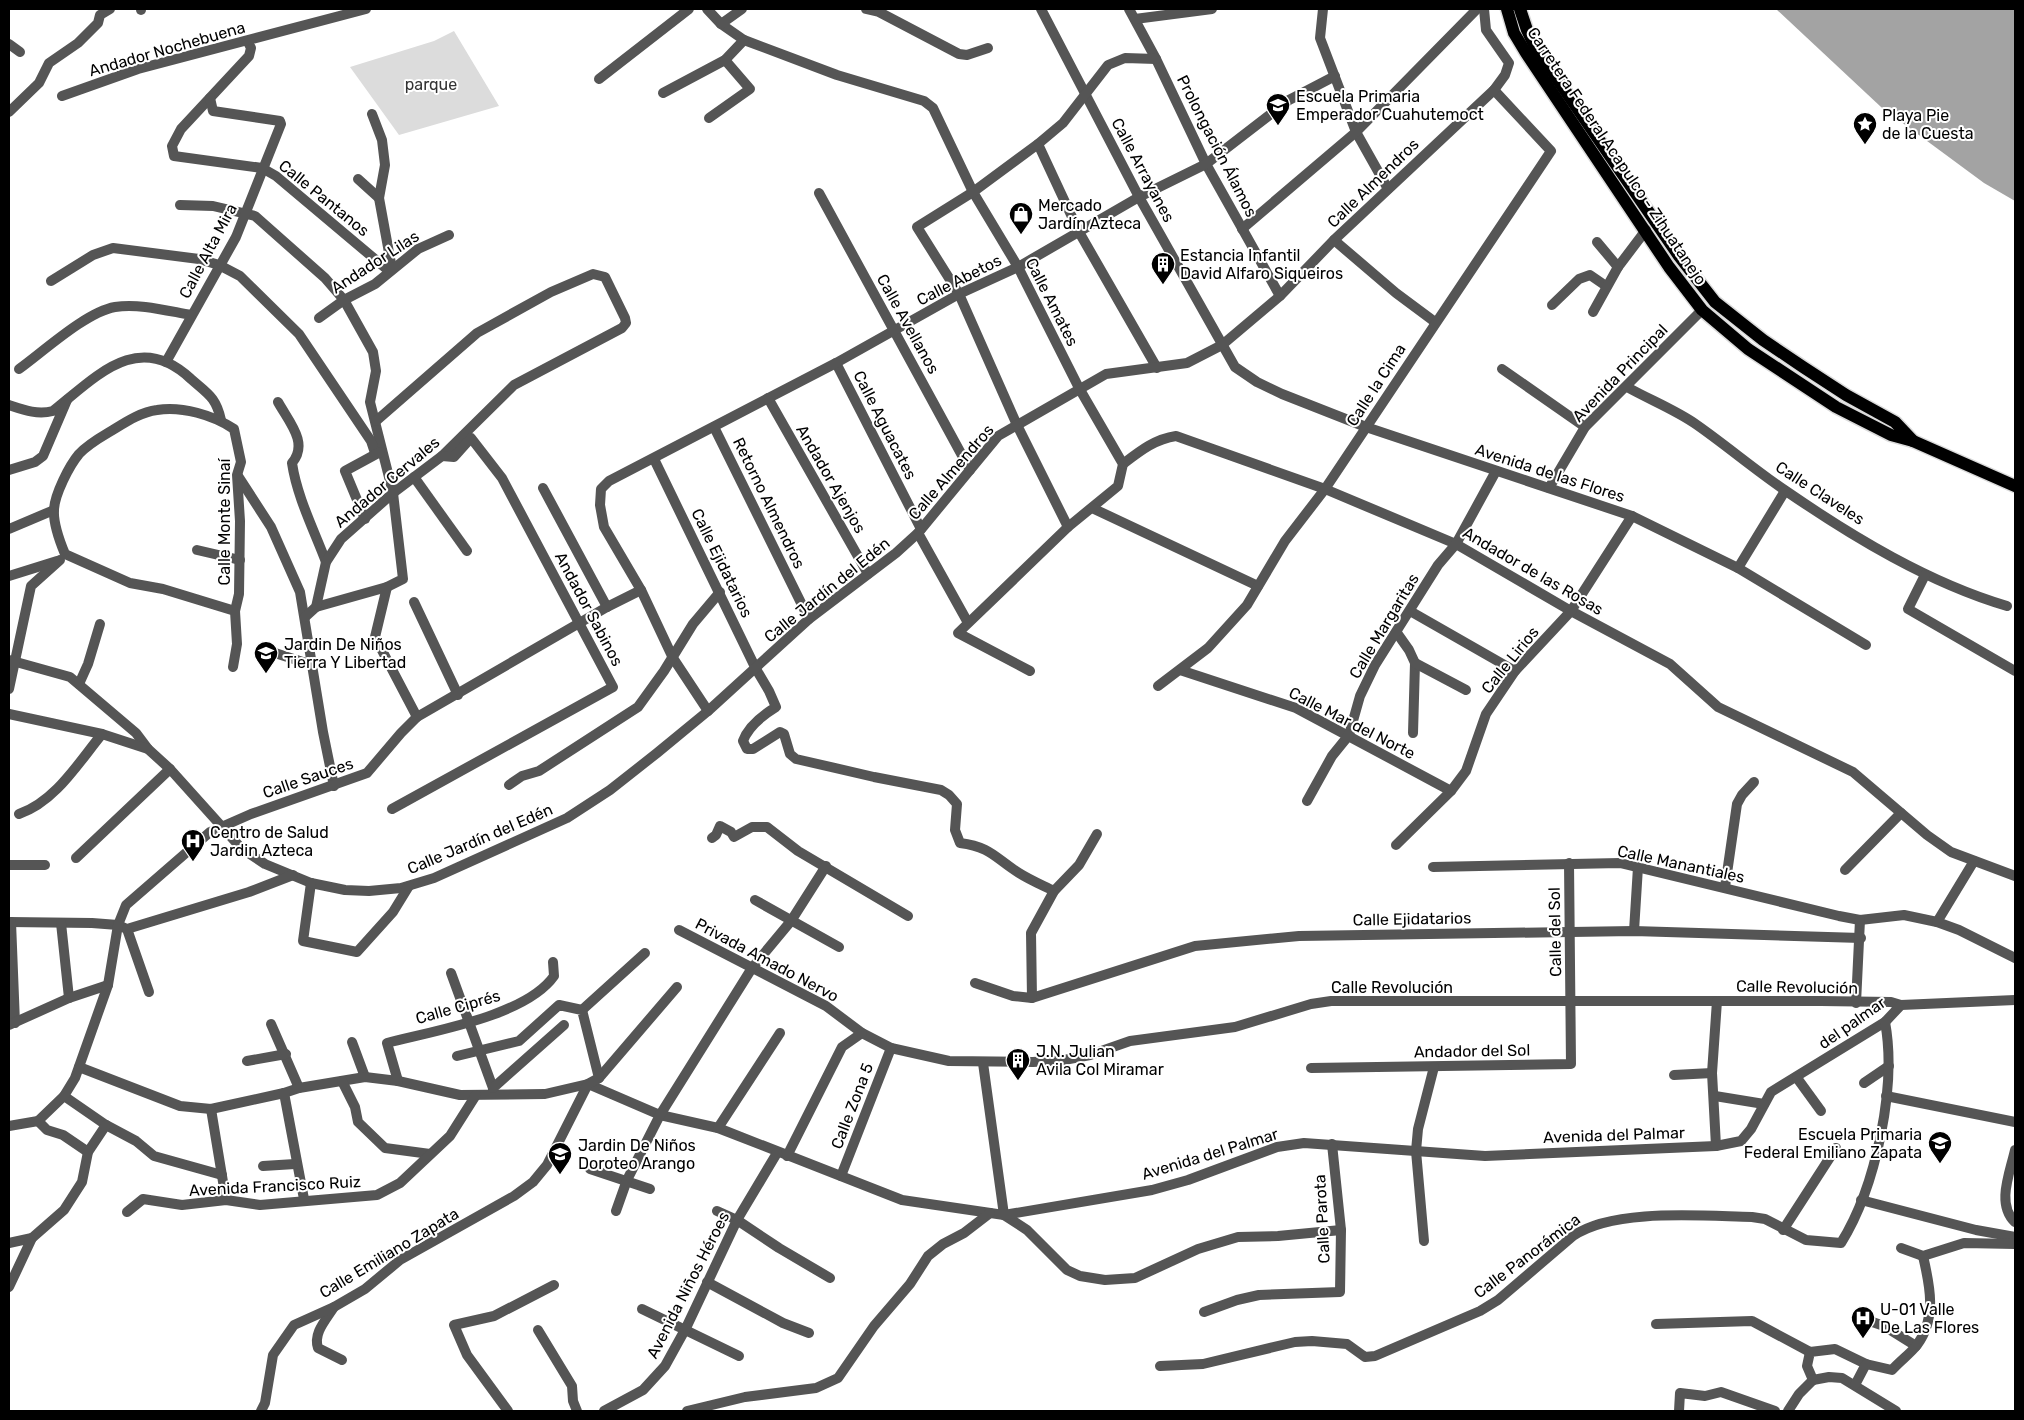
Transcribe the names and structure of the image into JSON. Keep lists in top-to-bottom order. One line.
{"streets":{"main road":["Carretera Federal Acapulco - Zihuatanejo"],"street":["Andador Nochebuena","Prolongación Álamos","Calle Arrayanes","Calle Almendros","Calle Pantanos","Calle Alta Mira","Andador Lilas","Calle Abetos","Calle Amates","Calle Avellanos","Avenida Principal","Calle la Cima","Calle Aguacates","Avenida de las Flores","Andador Ajenjos","Andador Cervales","Calle Claveles","Retorno Almendros","Calle Monte Sinaí","Calle Ejidatarios","Andador de las Rosas","Calle Jardín del Edén","Andador Sabinos","Calle Margaritas","Calle Lirios","Calle Mar del Norte","Calle Sauces","Calle Manantiales","Calle del Sol","Privada Amado Nervo","Calle Revolución","Calle Ciprés","del palmar","Andador del Sol","Calle Zona 5","Avenida del Palmar","Avenida Francisco Ruiz","Calle Parota","Calle Emiliano Zapata","Calle Panorámica","Avenida Niños Héroes"]},"crossings":[["Prolongación Álamos","Calle Almendros"],["Prolongación Álamos","Calle Abetos"],["Carretera Federal Acapulco - Zihuatanejo","Avenida Principal"],["Calle Arrayanes","Calle Almendros"],["Calle Arrayanes","Calle Abetos"],["Calle Arrayanes","Avenida de las Flores"],["Calle Almendros","Calle Amates"],["Calle Almendros","Calle Avellanos"],["Calle Almendros","Calle la Cima"],["Calle Almendros","Calle Aguacates"],["Calle Almendros","Avenida de las Flores"],["Calle Almendros","Calle Jardín del Edén"],["Calle Pantanos","Calle Alta Mira"],["Calle Pantanos","Andador Lilas"],["Calle Alta Mira","Calle Monte Sinaí"],["Calle Abetos","Calle Amates"],["Calle Abetos","Calle Avellanos"],["Calle Abetos","Calle Aguacates"],["Calle Abetos","Andador Ajenjos"],["Calle Abetos","Retorno Almendros"],["Calle Abetos","Calle Ejidatarios"],["Calle Abetos","Calle Sauces"],["Calle Amates","Andador de las Rosas"],["Avenida Principal","Avenida de las Flores"],["Avenida Principal","Calle Claveles"],["Calle la Cima","Avenida de las Flores"],["Calle la Cima","Andador de las Rosas"],["Calle la Cima","Calle Mar del Norte"],["Calle Aguacates","Calle Jardín del Edén"],["Avenida de las Flores","Calle Margaritas"],["Avenida de las Flores","Calle Lirios"],["Andador Ajenjos","Calle Jardín del Edén"],["Andador Cervales","Andador Sabinos"],["Retorno Almendros","Calle Jardín del Edén"],["Calle Ejidatarios","Calle Jardín del Edén"],["Calle Ejidatarios","Calle del Sol"],["Andador de las Rosas","Calle Margaritas"],["Andador de las Rosas","Calle Lirios"],["Calle Jardín del Edén","Calle Sauces"],["Andador Sabinos","Calle Sauces"],["Calle Margaritas","Calle Mar del Norte"],["Calle Lirios","Calle Mar del Norte"],["Calle Manantiales","Calle del Sol"],["Calle del Sol","Calle Revolución"],["Calle del Sol","Andador del Sol"],["Privada Amado Nervo","Calle Revolución"],["Privada Amado Nervo","Calle Zona 5"],["Privada Amado Nervo","Avenida Niños Héroes"],["Calle Revolución","del palmar"],["Calle Revolución","Andador del Sol"],["Calle Revolución","Calle Zona 5"],["del palmar","Avenida del Palmar"],["Calle Zona 5","Avenida del Palmar"],["Avenida del Palmar","Calle Parota"],["Avenida del Palmar","Calle Emiliano Zapata"],["Avenida del Palmar","Avenida Niños Héroes"]],"parks":["parque"],"places":{"school or university":["Escuela Primaria Emperador Cuahutemoct","Jardin De Niños Tierra Y Libertad","Escuela Primaria Federal Emiliano Zapata","Jardin De Niños Doroteo Arango"],"place":["Playa Pie de la Cuesta"],"shop":["Mercado Jardín Azteca"],"building":["Estancia Infantil David Alfaro Siqueiros","J.N. Julian Avila Col Miramar"],"hospital":["Centro de Salud Jardin Azteca","U-01 Valle De Las Flores"]}}
